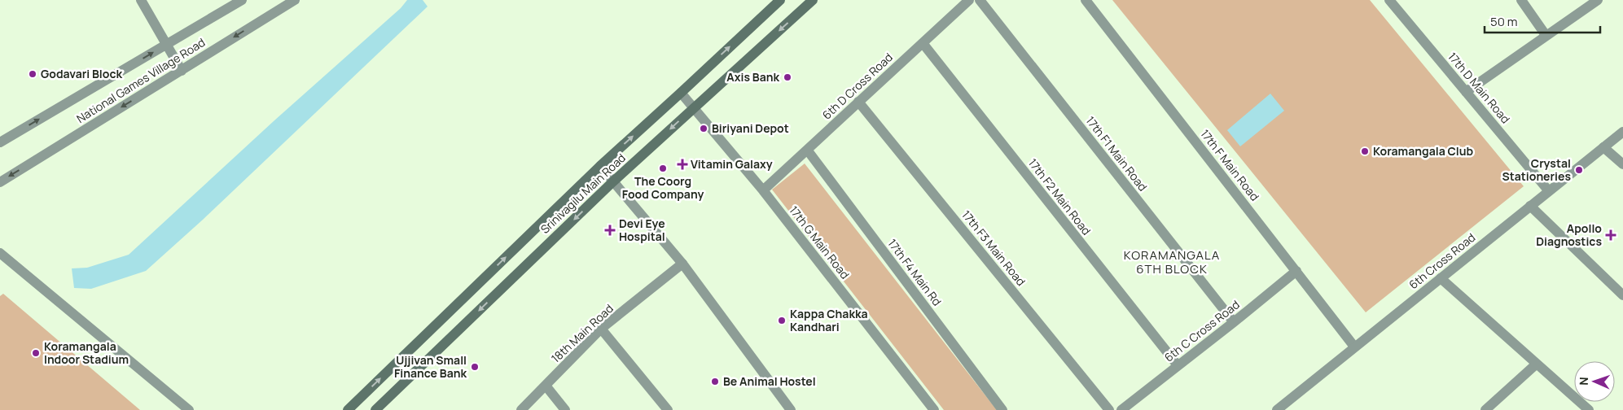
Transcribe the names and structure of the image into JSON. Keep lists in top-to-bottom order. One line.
{"streets":{"main road":["Srinivagilu Main Road"],"street":["National Games Village Road","6th D Cross Road","17th D Main Road","17th F1 Main Road","17th F Main Road","17th F2 Main Road","17th G Main Road","17th F3 Main Road","6th Cross Road","17th F4 Main Rd","6th C Cross Road","18th Main Road"]},"crossings":[["6th D Cross Road","17th F2 Main Road"],["6th D Cross Road","17th G Main Road"],["6th D Cross Road","17th F3 Main Road"],["6th D Cross Road","17th F4 Main Rd"],["17th D Main Road","6th Cross Road"],["17th F1 Main Road","6th C Cross Road"],["17th F Main Road","6th Cross Road"],["17th F Main Road","6th C Cross Road"],["Srinivagilu Main Road","17th G Main Road"],["17th F2 Main Road","6th C Cross Road"]],"districts":["KORAMANGALA 6TH BLOCK"],"places":{"other":["Godavari Block","Axis Bank","Biriyani Depot","Koramangala Club","The Coorg Food Company","Crystal Stationeries","Kappa Chakka Kandhari","Koramangala Indoor Stadium","Ujjivan Small Finance Bank","Be Animal Hostel"],"health":["Vitamin Galaxy","Devi Eye Hospital","Apollo Diagnostics"]},"scale_bar":"50 m","north":"left"}
